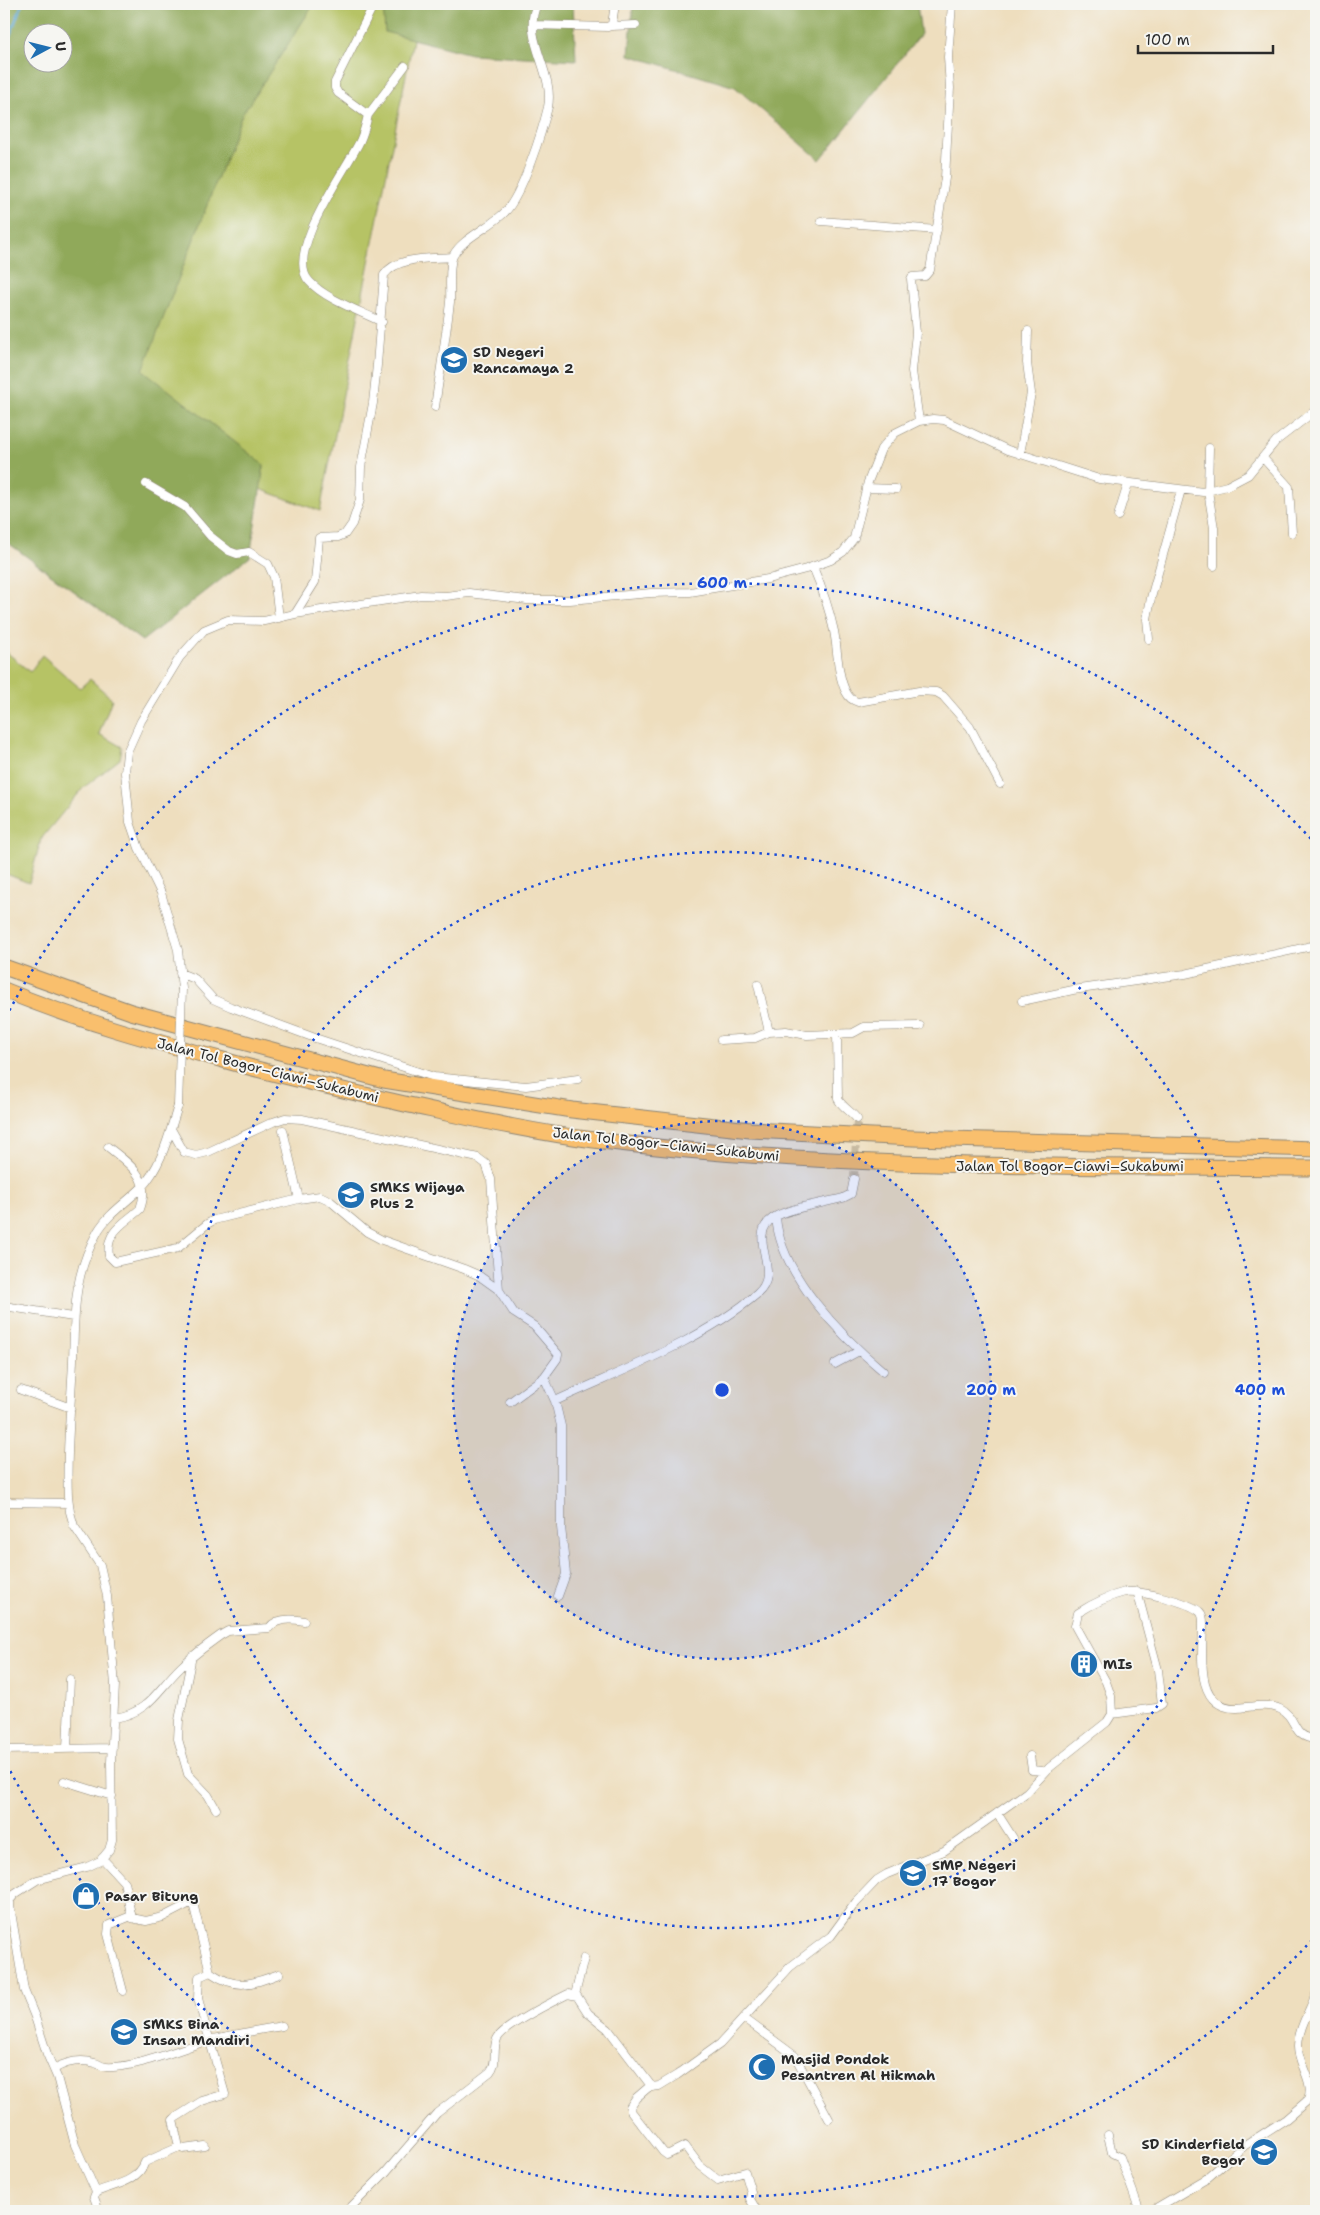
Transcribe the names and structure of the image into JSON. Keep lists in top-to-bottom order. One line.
{"streets":{"highway":["Jalan Tol Bogor–Ciawi–Sukabumi"]},"places":{"school or university":["SD Negeri Rancamaya 2","SMKS Wijaya Plus 2","SMP Negeri 17 Bogor","SMKS Bina Insan Mandiri","SD Kinderfield Bogor"],"building":["MIs"],"shop":["Pasar Bitung"],"mosque":["Masjid Pondok Pesantren Al Hikmah"]},"scale_bar":"100 m","north":"right","rings":["600 m","200 m","400 m"]}
